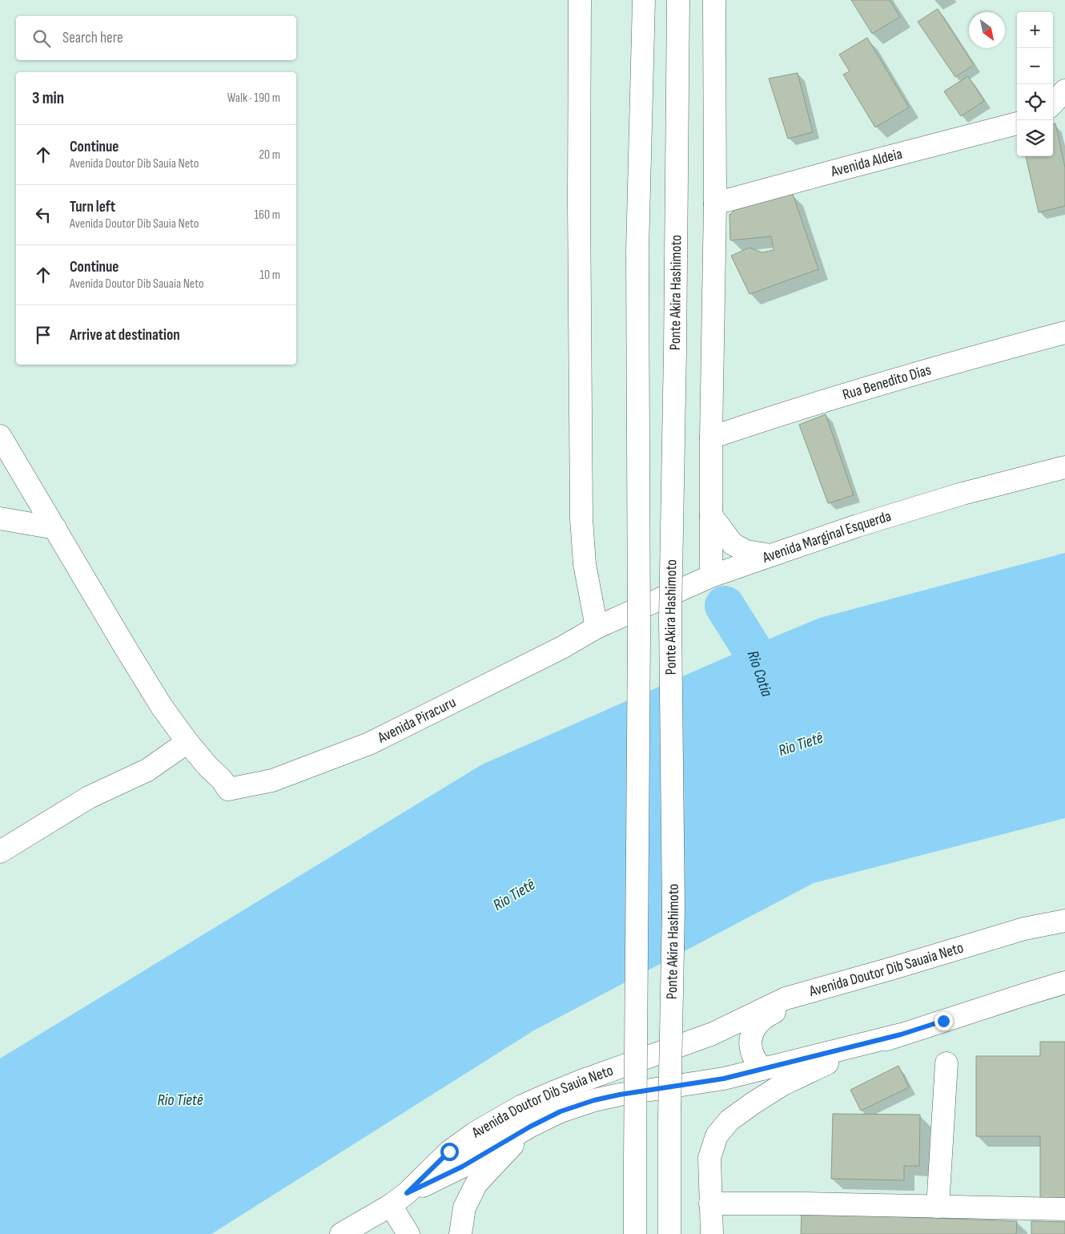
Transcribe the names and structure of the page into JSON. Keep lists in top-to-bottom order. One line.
{"streets":{"main road":["Avenida Aldeia","Ponte Akira Hashimoto","Rua Benedito Dias","Avenida Marginal Esquerda","Avenida Piracuru","Avenida Doutor Dib Sauaia Neto","Avenida Doutor Dib Sauia Neto"]},"crossings":[["Avenida Marginal Esquerda","Avenida Piracuru"],["Avenida Doutor Dib Sauaia Neto","Avenida Doutor Dib Sauia Neto"]],"water":["Rio Cotia","Rio Tietê"],"north":"bottom right","page":{"map_buttons":["+","−"],"search":"Search here","heading":["3 min","Walk · 190 m"],"list":[["Continue","Avenida Doutor Dib Sauia Neto","20 m"],["Turn left","Avenida Doutor Dib Sauia Neto","160 m"],["Continue","Avenida Doutor Dib Sauaia Neto","10 m"],"Arrive at destination"]}}
